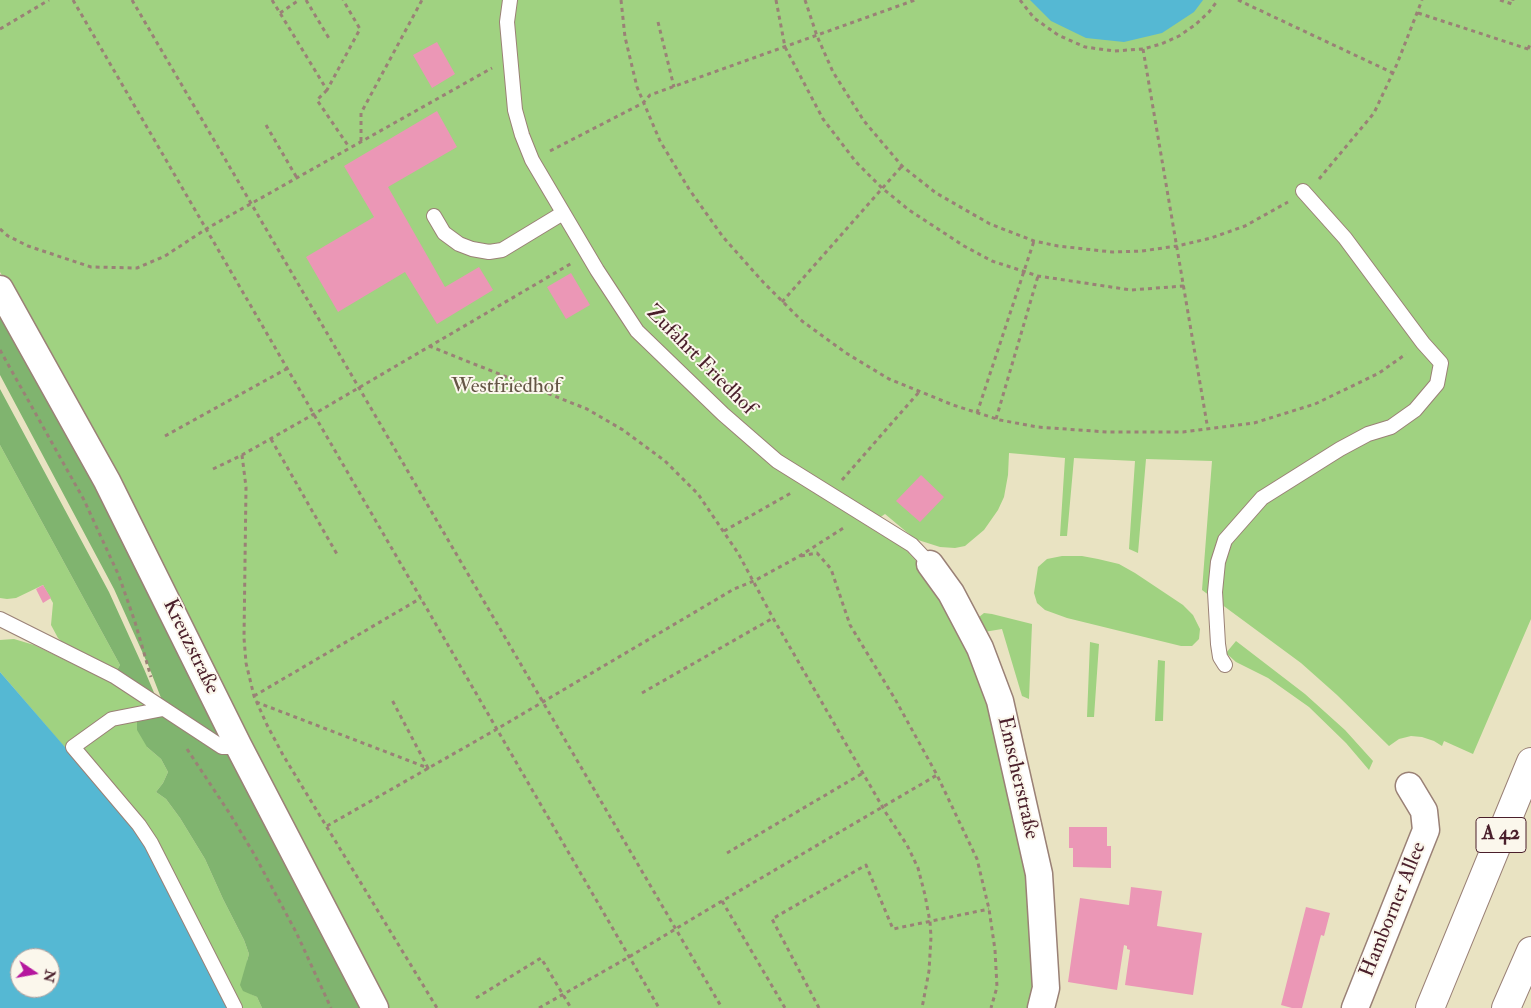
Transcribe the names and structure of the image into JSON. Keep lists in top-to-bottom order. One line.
{"streets":{"highway":["A 42"],"street":["Kreuzstraße","Emscherstraße","Hamborner Allee"],"lane":["Zufahrt Friedhof"]},"crossings":[["Zufahrt Friedhof","Emscherstraße"]],"parks":["Westfriedhof"],"north":"right"}
